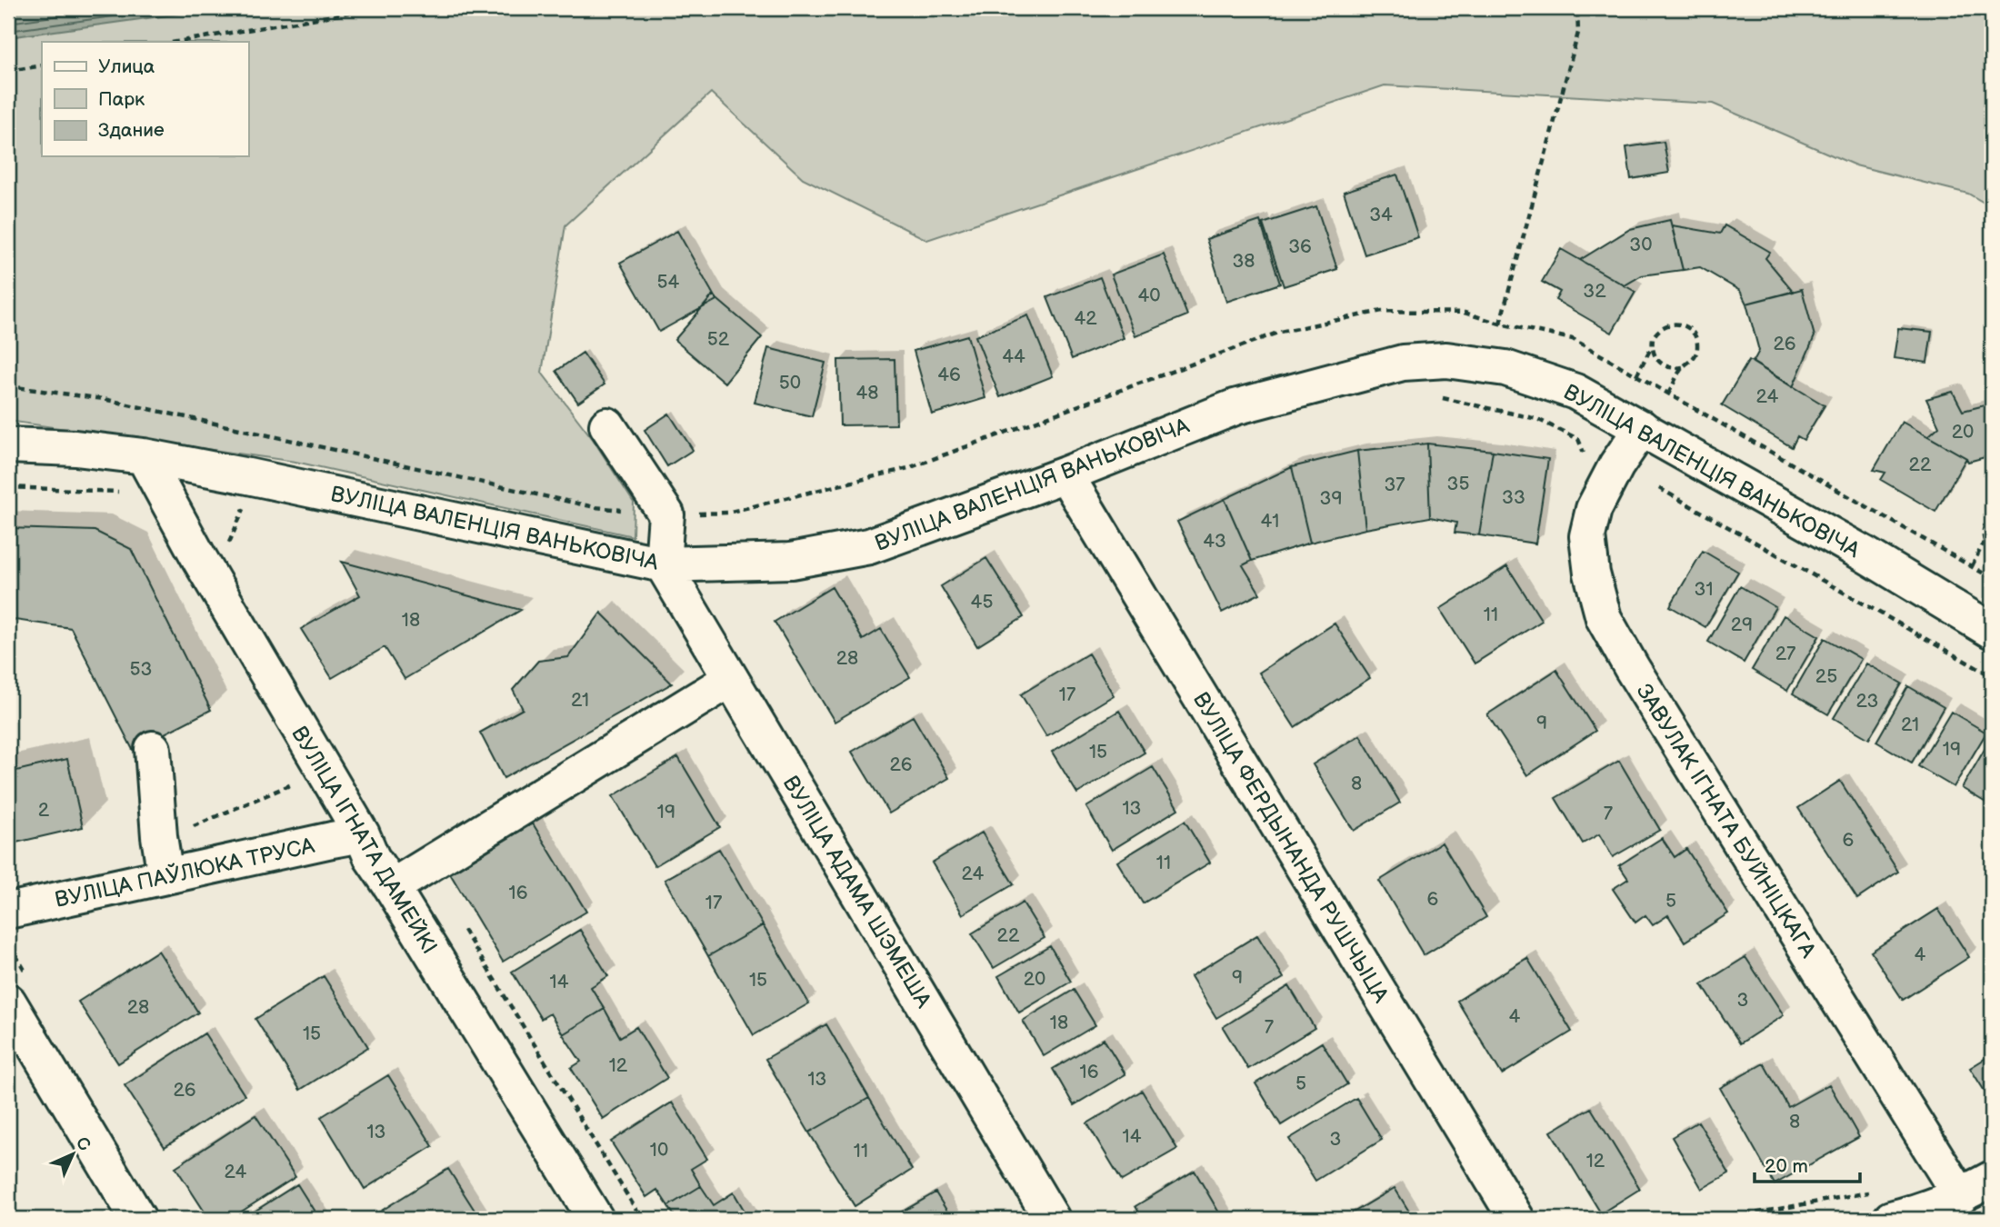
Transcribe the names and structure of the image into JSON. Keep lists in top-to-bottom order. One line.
{"streets":{"street":["ВУЛІЦА ВАЛЕНЦІЯ ВАНЬКОВІЧА","ЗАВУЛАК ІГНАТА БУЙНІЦКАГА","ВУЛІЦА ІГНАТА ДАМЕЙКІ","ВУЛІЦА ФЕРДЫНАНДА РУШЧЫЦА","ВУЛІЦА ПАЎЛЮКА ТРУСА","ВУЛІЦА АДАМА ШЭМЕША"]},"crossings":[["ВУЛІЦА ВАЛЕНЦІЯ ВАНЬКОВІЧА","ЗАВУЛАК ІГНАТА БУЙНІЦКАГА"],["ВУЛІЦА ВАЛЕНЦІЯ ВАНЬКОВІЧА","ВУЛІЦА ІГНАТА ДАМЕЙКІ"],["ВУЛІЦА ВАЛЕНЦІЯ ВАНЬКОВІЧА","ВУЛІЦА ФЕРДЫНАНДА РУШЧЫЦА"],["ВУЛІЦА ВАЛЕНЦІЯ ВАНЬКОВІЧА","ВУЛІЦА АДАМА ШЭМЕША"],["ВУЛІЦА ІГНАТА ДАМЕЙКІ","ВУЛІЦА ПАЎЛЮКА ТРУСА"]],"house_numbers":["34","30","36","38","54","32","40","42","52","26","44","46","50","48","24","20","22","35","37","33","39","41","43","31","45","11","18","29","27","28","53","25","17","21","23","9","21","19","15","26","8","13","2","19","7","6","11","24","16","6","5","17","22","4","9","20","15","14","3","28","4","18","7","15","12","16","13","5","26","8","13","14","3","10","11","12","24"],"legend":["Улица","Парк","Здание"],"scale_bar":"20 m","north":"top right"}
